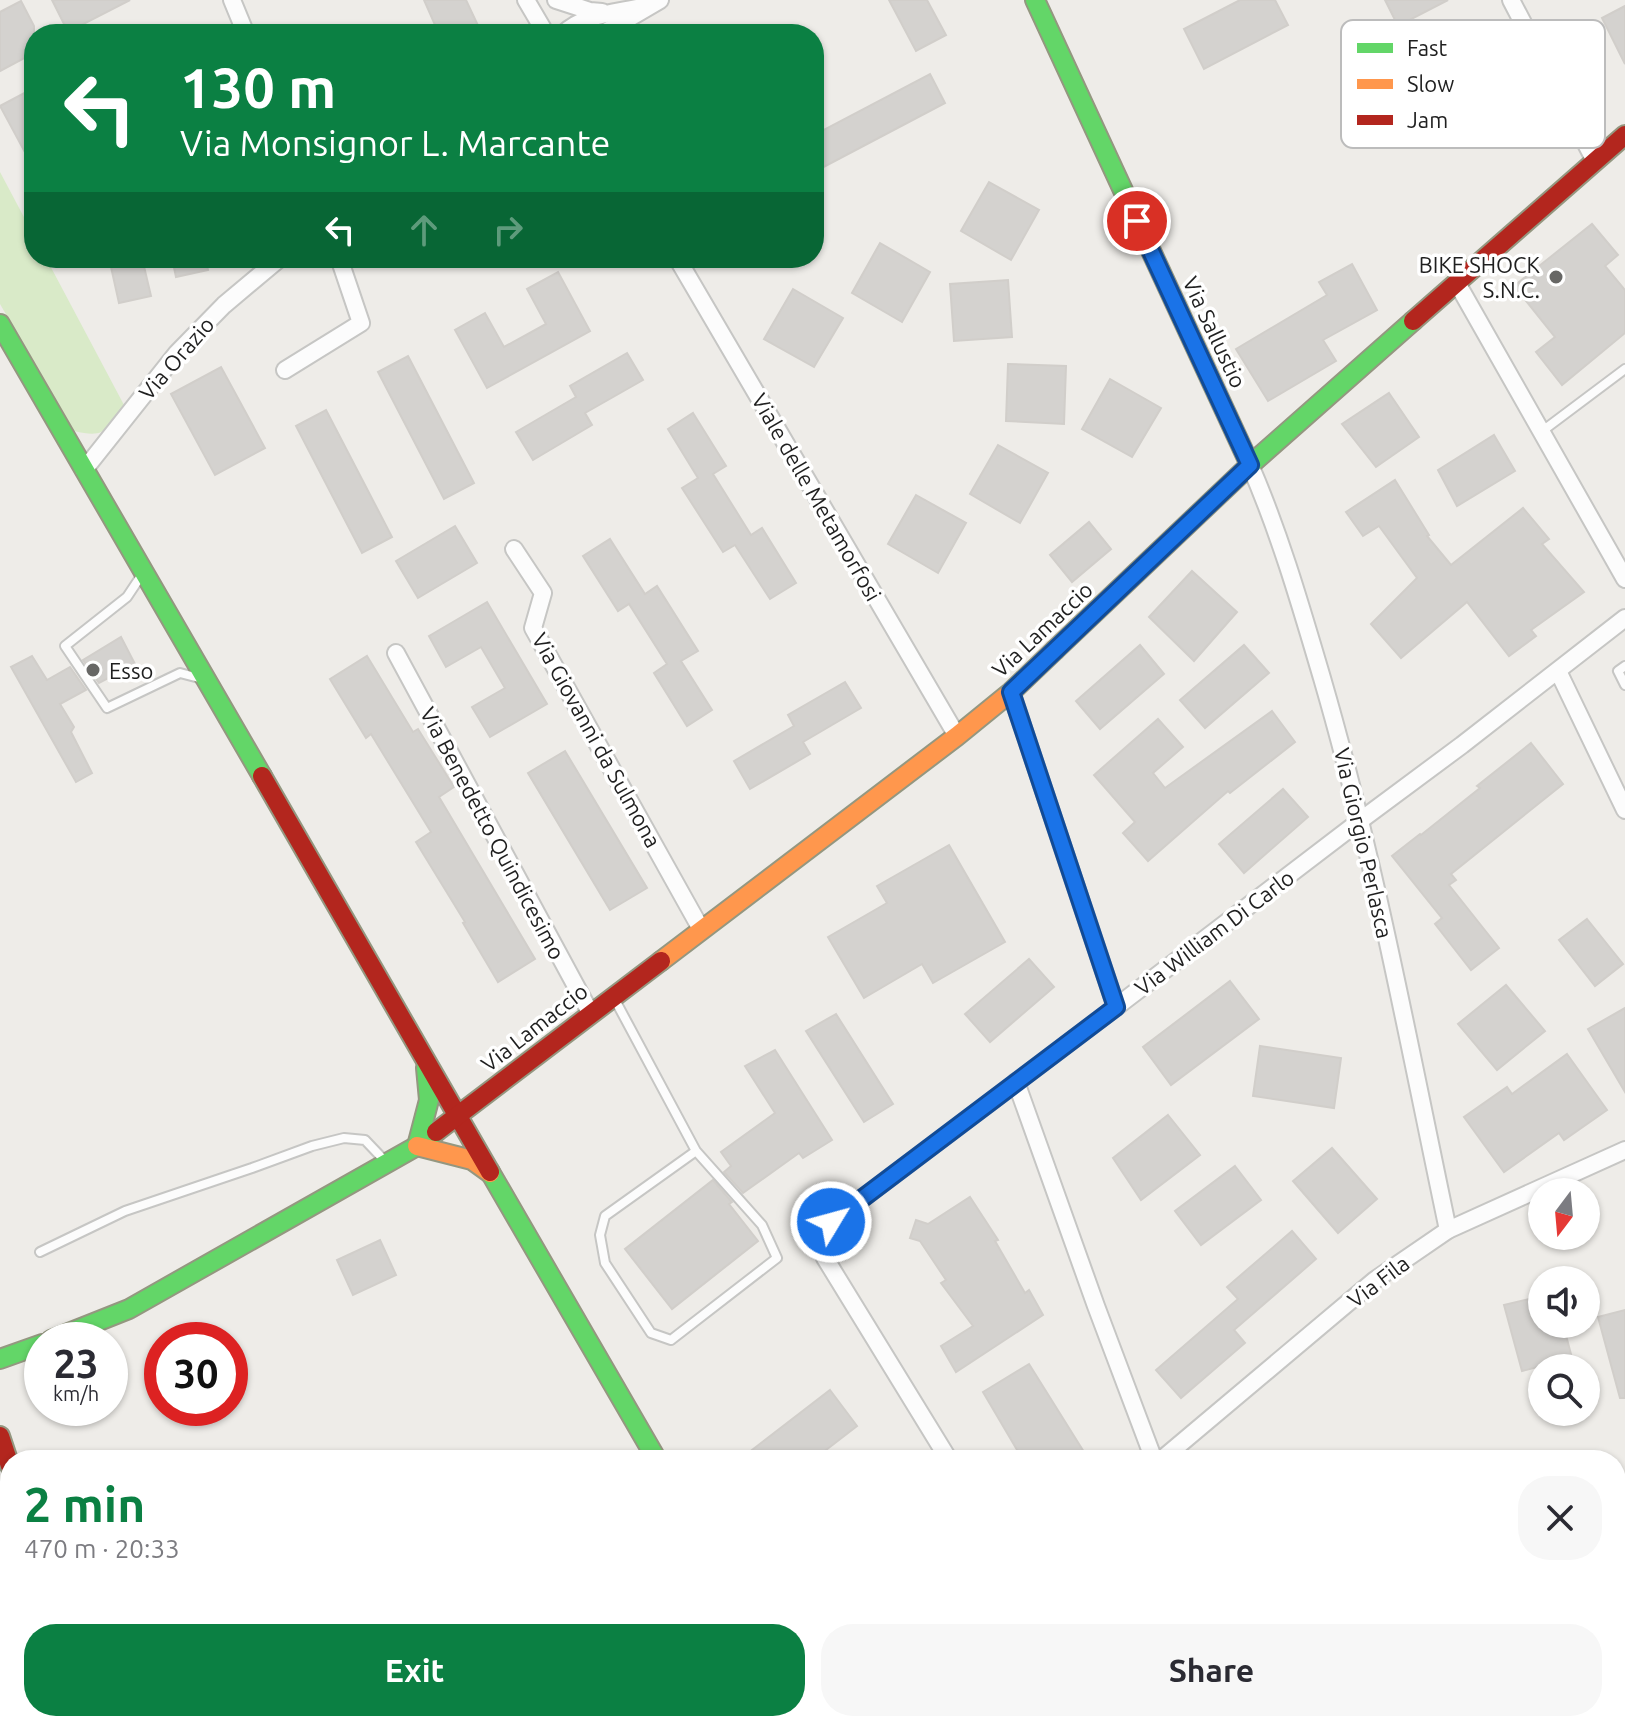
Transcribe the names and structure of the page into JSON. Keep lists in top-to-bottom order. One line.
{"streets":{"main road":["Via Sallustio","Via Lamaccio"],"street":["Via Orazio","Viale delle Metamorfosi","Via Giovanni da Sulmona","Via Benedetto Quindicesimo","Via Giorgio Perlasca","Via William Di Carlo","Via Fila"]},"crossings":[["Via Sallustio","Via Lamaccio"],["Via Sallustio","Via Giorgio Perlasca"],["Viale delle Metamorfosi","Via Lamaccio"],["Via Lamaccio","Via Giovanni da Sulmona"],["Via Lamaccio","Via Benedetto Quindicesimo"],["Via Lamaccio","Via Giorgio Perlasca"],["Via Giorgio Perlasca","Via William Di Carlo"],["Via Giorgio Perlasca","Via Fila"]],"places":["BIKE SHOCK S.N.C.","Esso"],"legend":["Fast","Slow","Jam"],"north":"bottom","page":{"turn":["130 m","Via Monsignor L. Marcante"],"speed":"23 km/h","limit":"30","heading":["2 min","470 m · 20:33"],"buttons":["Exit","Share"]}}
